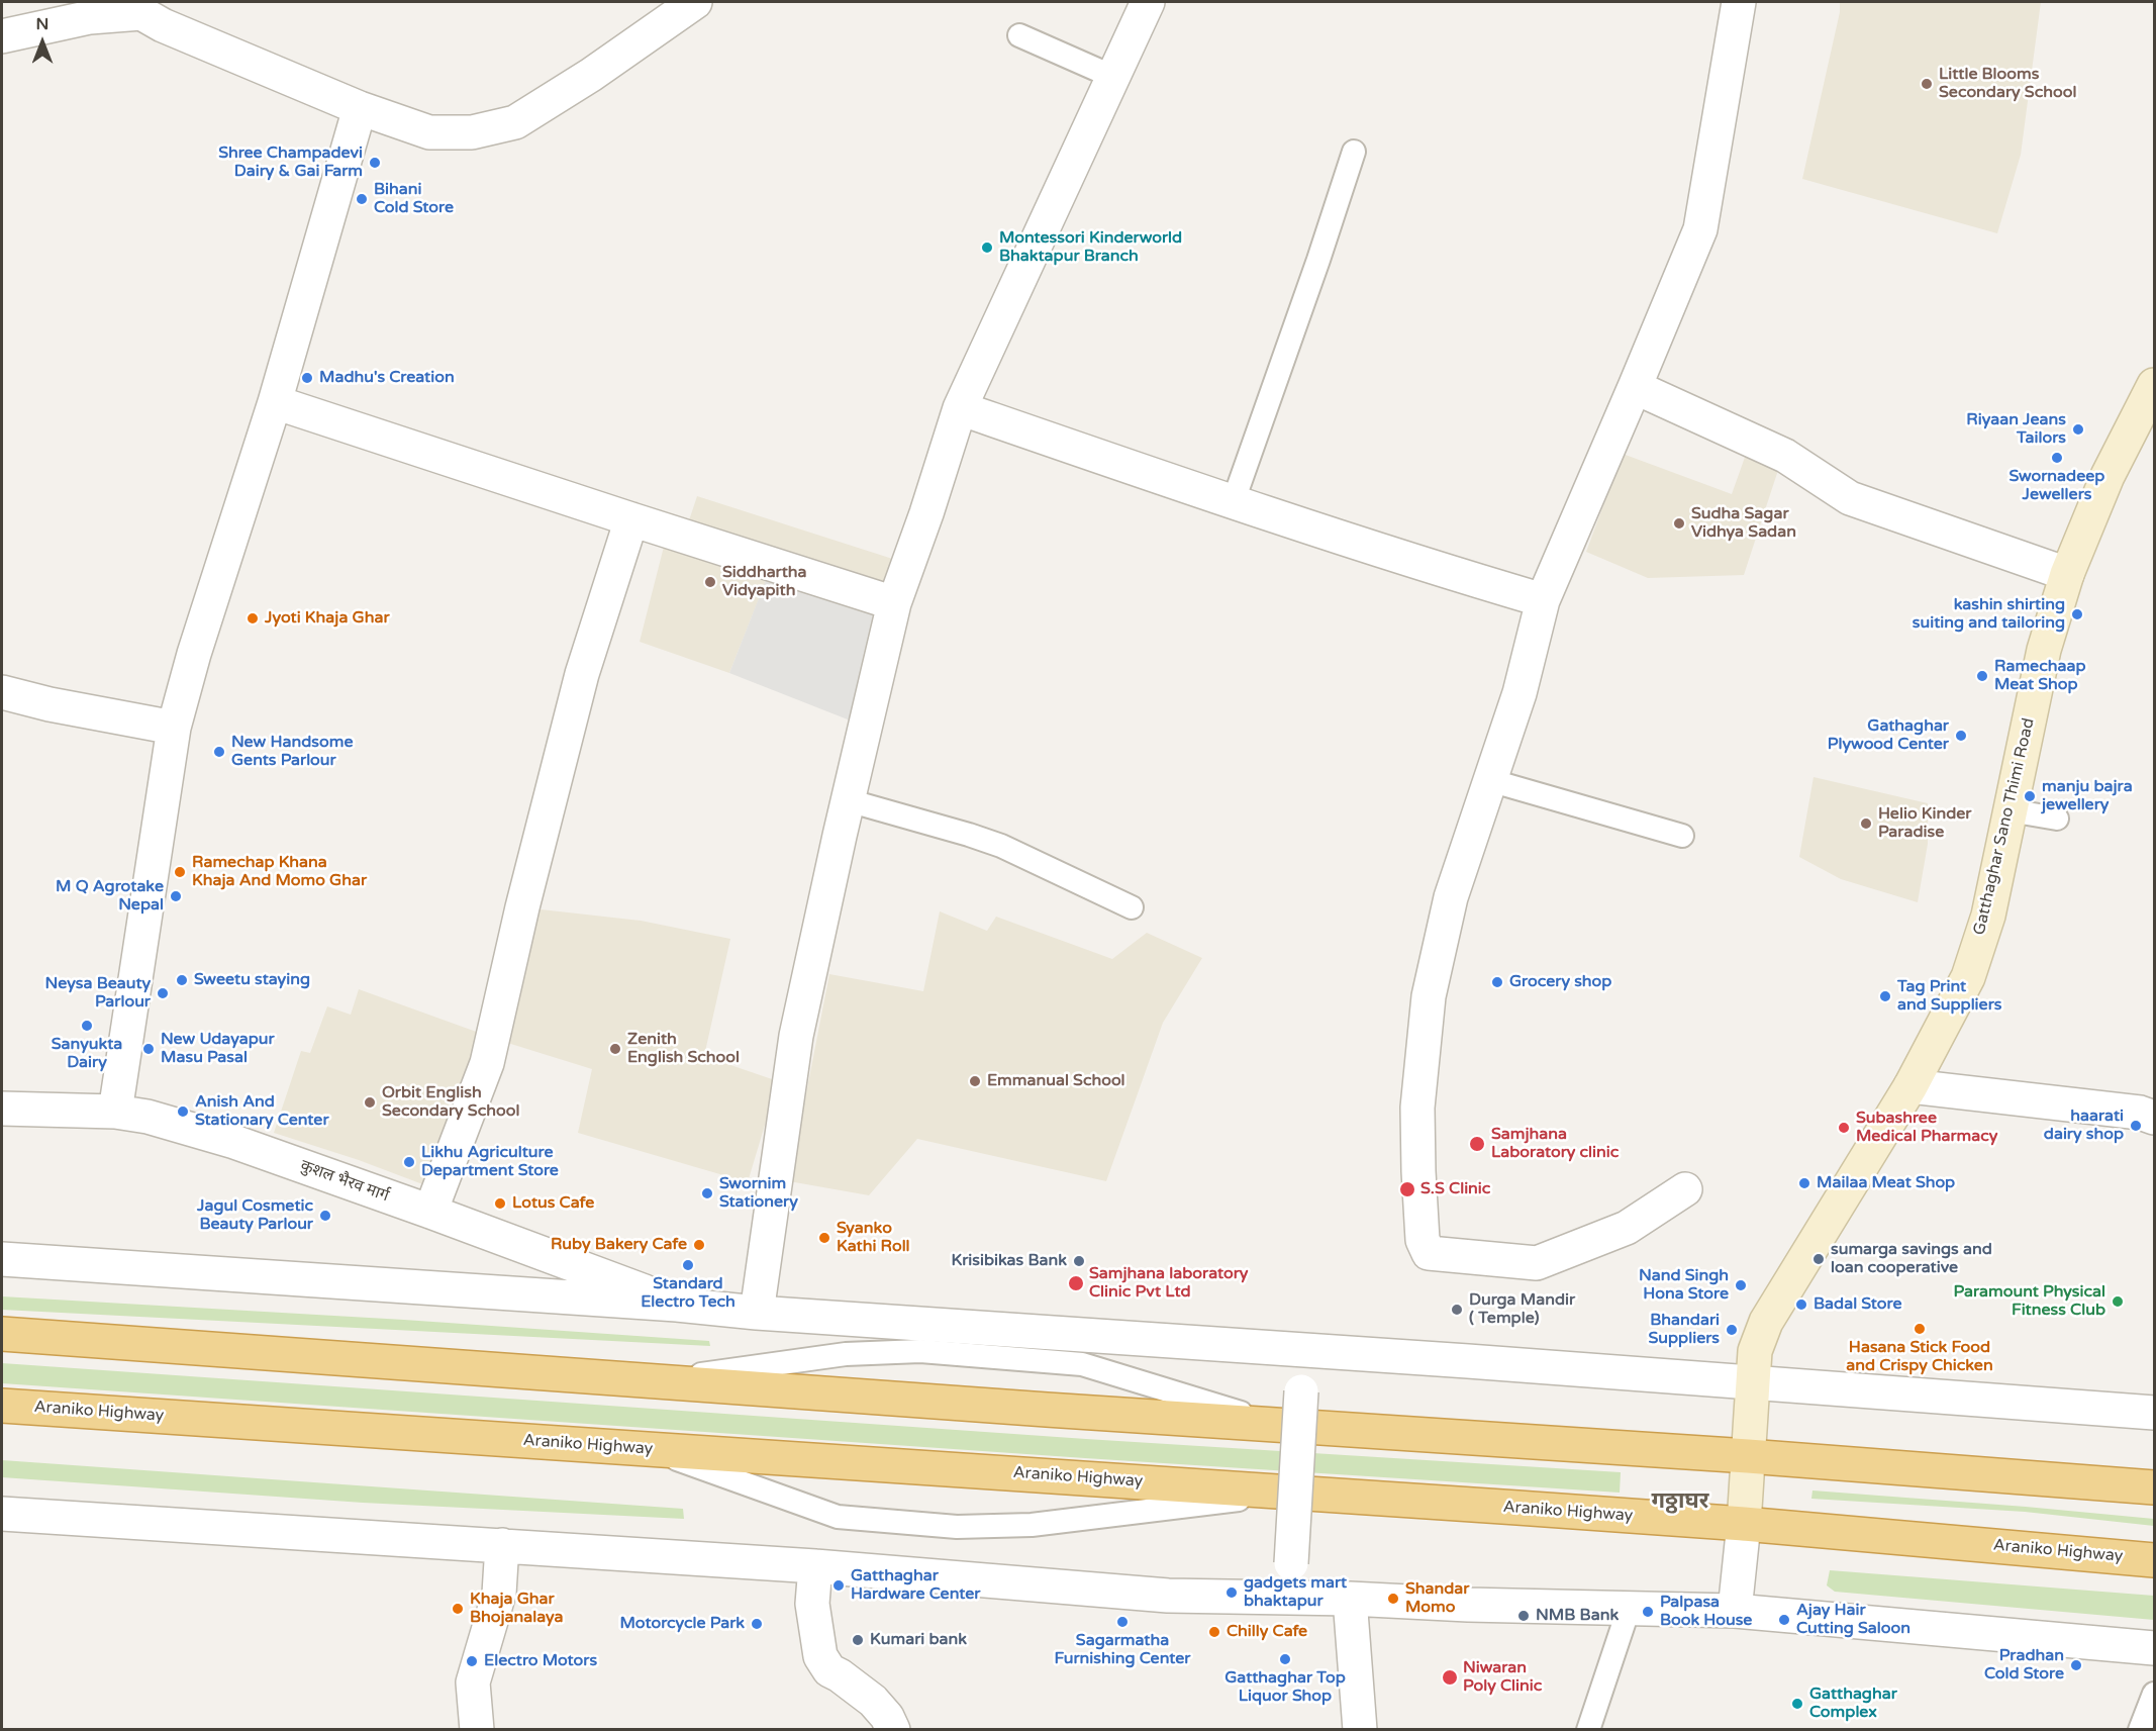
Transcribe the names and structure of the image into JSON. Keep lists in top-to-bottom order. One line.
{"streets":{"highway":["Araniko Highway"],"main road":["Gatthaghar Sano Thimi Road"],"street":["कुशल‌ भैरव मार्ग"]},"crossings":[["Gatthaghar Sano Thimi Road","Araniko Highway"]],"districts":["गठ्ठाघर"],"places":["Little Blooms Secondary School","Shree Champadevi Dairy & Gai Farm","Bihani Cold Store","Montessori Kinderworld Bhaktapur Branch","Madhu's Creation","Riyaan Jeans Tailors","Swornadeep Jewellers","Sudha Sagar Vidhya Sadan","Siddhartha Vidyapith","kashin shirting suiting and tailoring","Jyoti Khaja Ghar","Ramechaap Meat Shop","Gathaghar Plywood Center","New Handsome Gents Parlour","manju bajra jewellery","Helio Kinder Paradise","Ramechap Khana Khaja And Momo Ghar","M Q Agrotake Nepal","Sweetu staying","Grocery shop","Neysa Beauty Parlour","Tag Print and Suppliers","Sanyukta Dairy","New Udayapur Masu Pasal","Zenith English School","Emmanual School","Orbit English Secondary School","Anish And Stationary Center","haarati dairy shop","Subashree Medical Pharmacy","Samjhana Laboratory clinic","Likhu Agriculture Department Store","Mailaa Meat Shop","S.S Clinic","Swornim Stationery","Lotus Cafe","Jagul Cosmetic Beauty Parlour","Syanko Kathi Roll","Ruby Bakery Cafe","sumarga savings and loan cooperative","Krisibikas Bank","Standard Electro Tech","Samjhana laboratory Clinic Pvt Ltd","Nand Singh Hona Store","Paramount Physical Fitness Club","Badal Store","Durga Mandir ( Temple)","Hasana Stick Food and Crispy Chicken","Bhandari Suppliers","Gatthaghar Hardware Center","gadgets mart bhaktapur","Shandar Momo","Khaja Ghar Bhojanalaya","Palpasa Book House","NMB Bank","Ajay Hair Cutting Saloon","Sagarmatha Furnishing Center","Motorcycle Park","Chilly Cafe","Kumari bank","Gatthaghar Top Liquor Shop","Electro Motors","Pradhan Cold Store","Niwaran Poly Clinic","Gatthaghar Complex"],"north":"top"}
